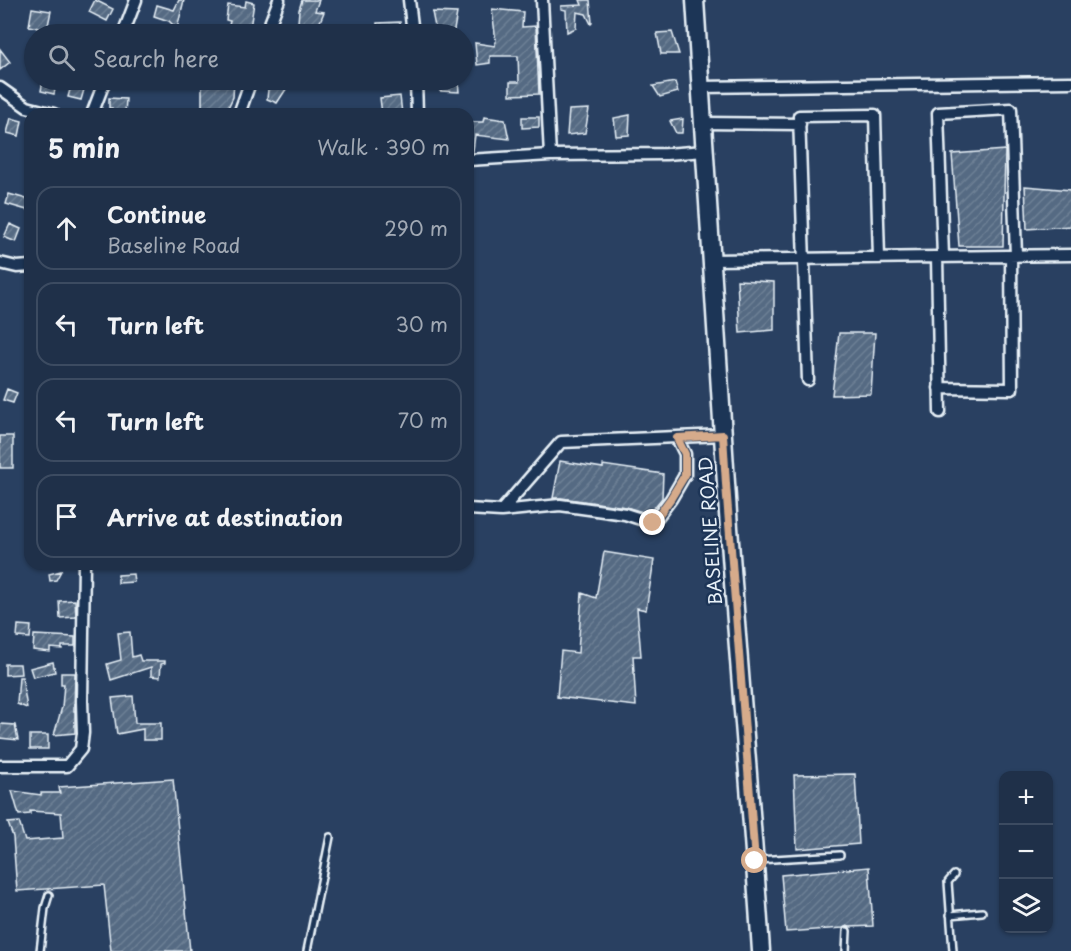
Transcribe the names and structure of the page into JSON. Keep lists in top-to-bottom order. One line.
{"streets":{"main road":["BASELINE ROAD"]},"page":{"search":"Search here","heading":["5 min","Walk · 390 m"],"list":[["Continue","Baseline Road","290 m"],["Turn left","30 m"],["Turn left","70 m"],"Arrive at destination"],"map_buttons":["+","−"]}}
